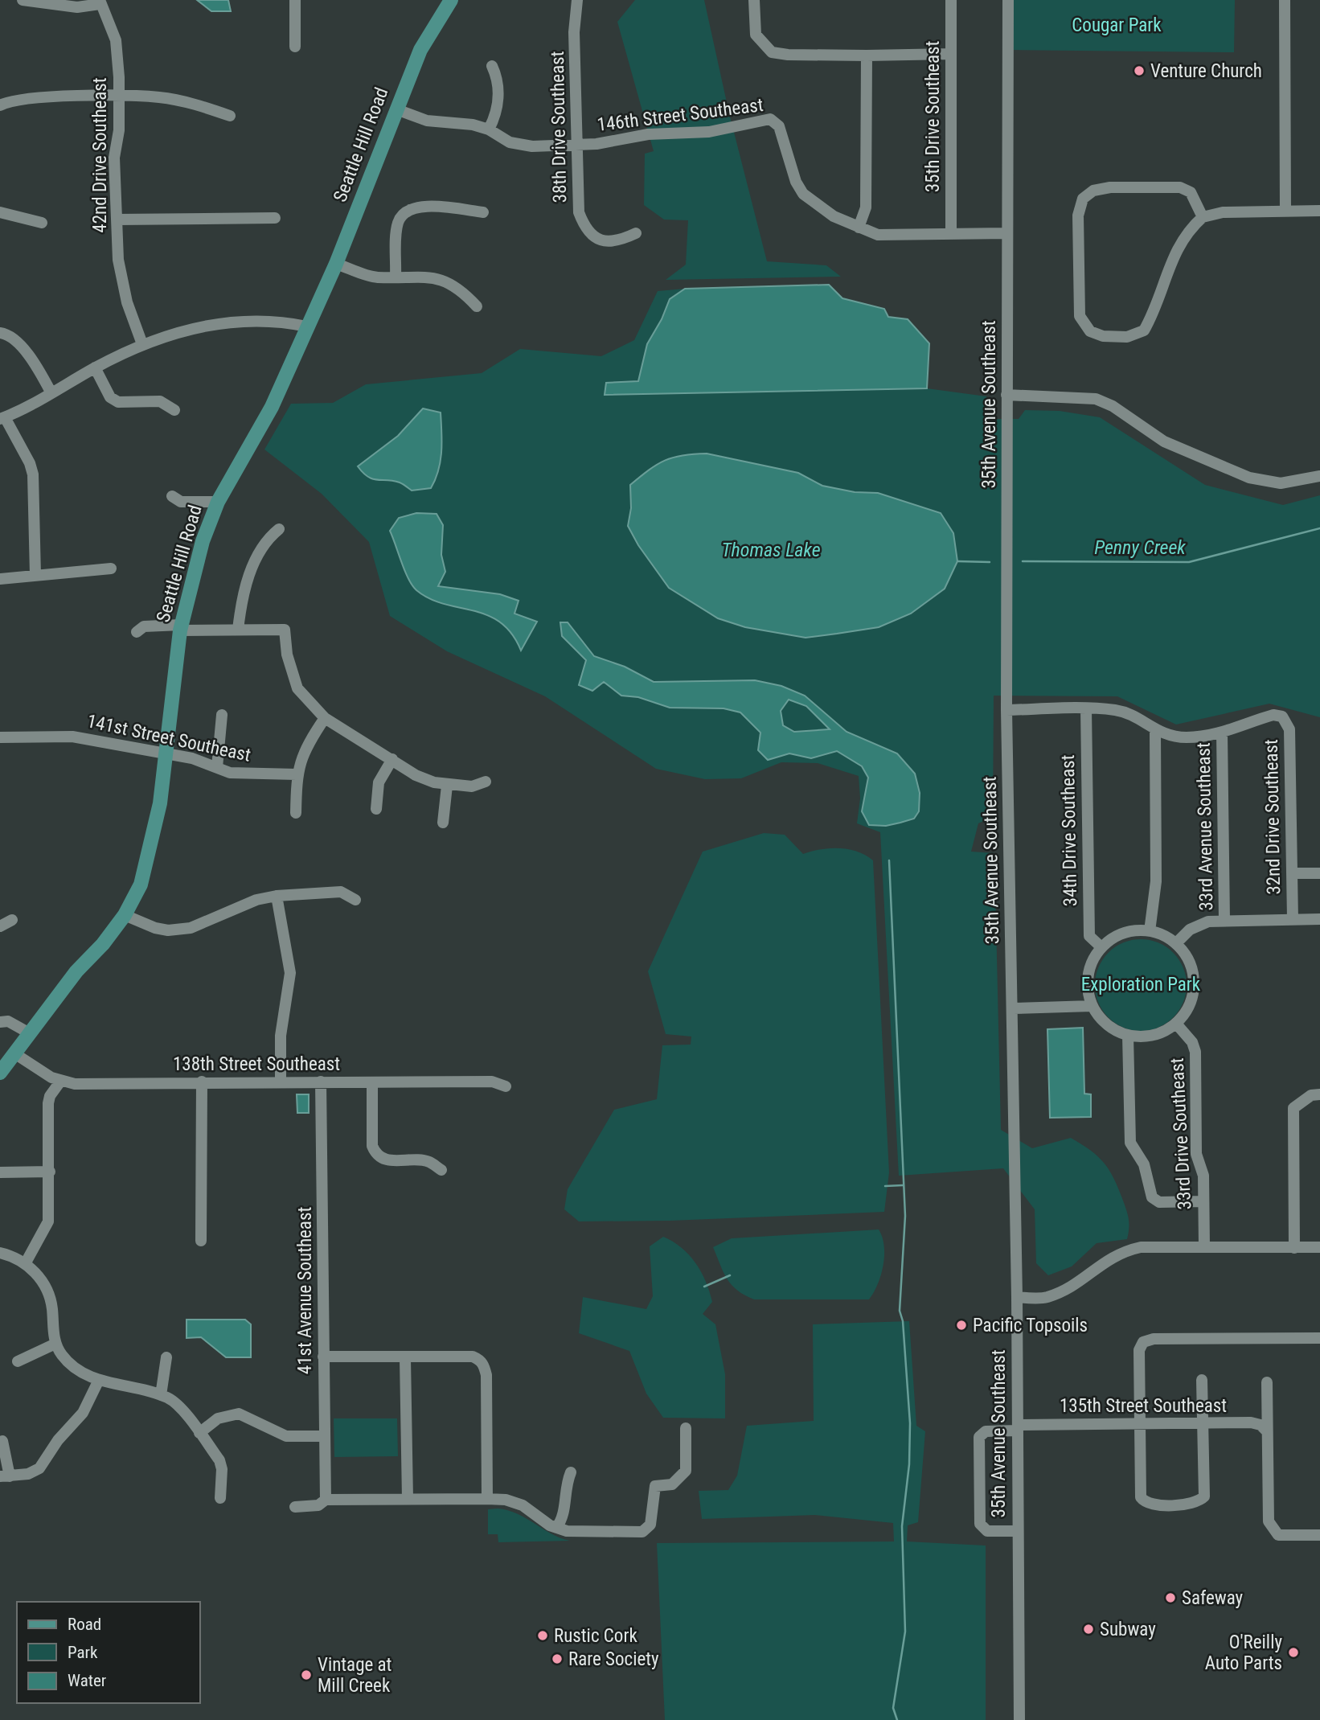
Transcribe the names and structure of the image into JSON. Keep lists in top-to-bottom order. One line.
{"streets":{"main road":["Seattle Hill Road"],"street":["146th Street Southeast","35th Drive Southeast","38th Drive Southeast","42nd Drive Southeast","35th Avenue Southeast","141st Street Southeast","32nd Drive Southeast","33rd Avenue Southeast","34th Drive Southeast","138th Street Southeast","33rd Drive Southeast","41st Avenue Southeast","135th Street Southeast"]},"crossings":[["146th Street Southeast","35th Drive Southeast"],["146th Street Southeast","38th Drive Southeast"],["146th Street Southeast","Seattle Hill Road"],["146th Street Southeast","35th Avenue Southeast"],["Seattle Hill Road","141st Street Southeast"],["Seattle Hill Road","138th Street Southeast"],["35th Avenue Southeast","135th Street Southeast"],["32nd Drive Southeast","33rd Avenue Southeast"],["34th Drive Southeast","33rd Drive Southeast"],["138th Street Southeast","41st Avenue Southeast"]],"water":["Penny Creek","Thomas Lake"],"parks":["Cougar Park","Exploration Park"],"places":["Venture Church","Pacific Topsoils","Safeway","Subway","Rustic Cork","O'Reilly Auto Parts","Rare Society","Vintage at Mill Creek"],"legend":["Road","Park","Water"]}
